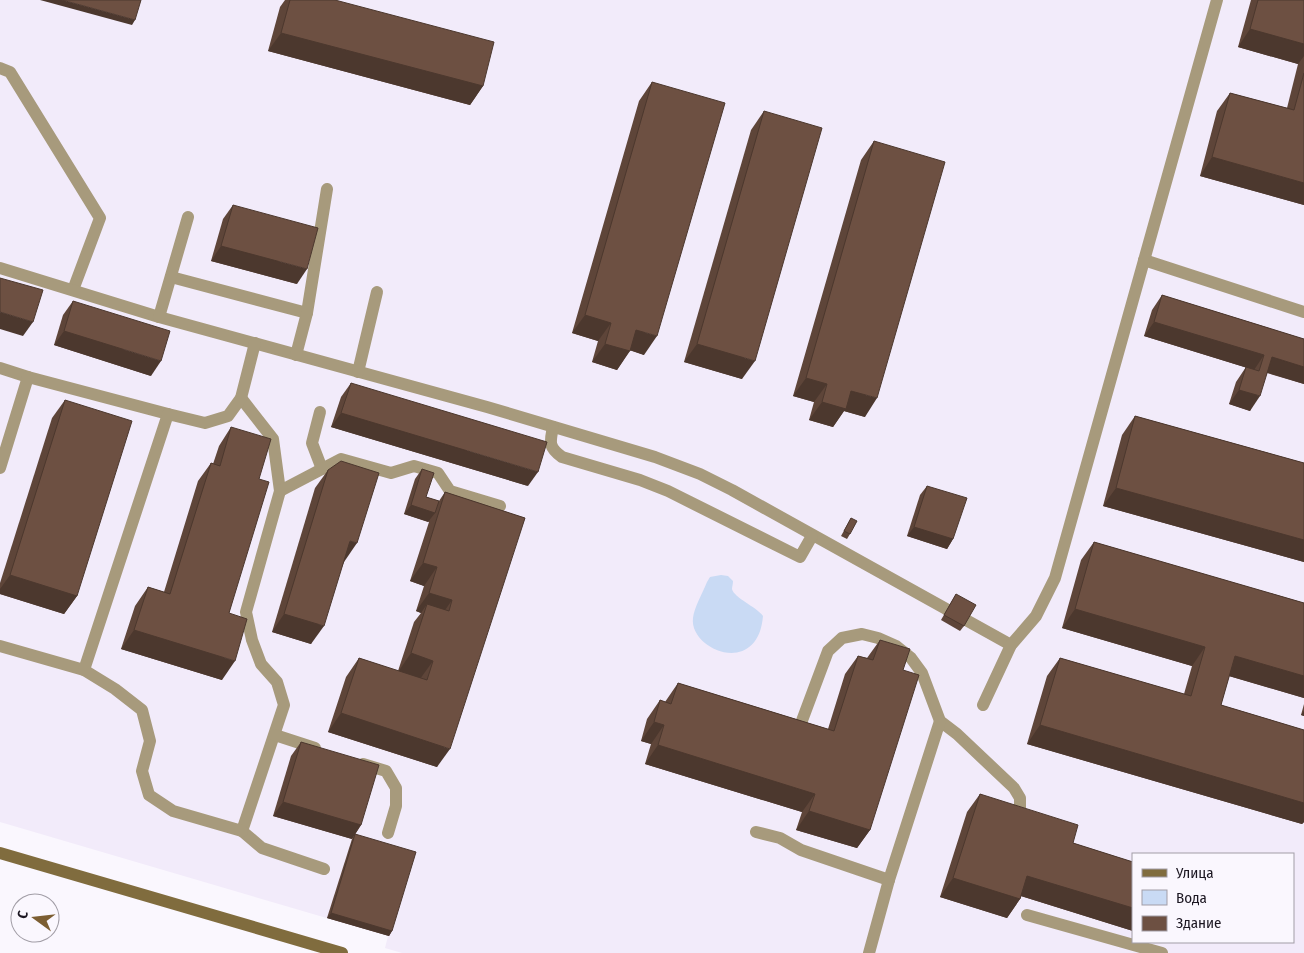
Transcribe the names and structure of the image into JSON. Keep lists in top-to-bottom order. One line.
{"legend":["Улица","Вода","Здание"],"north":"left"}
